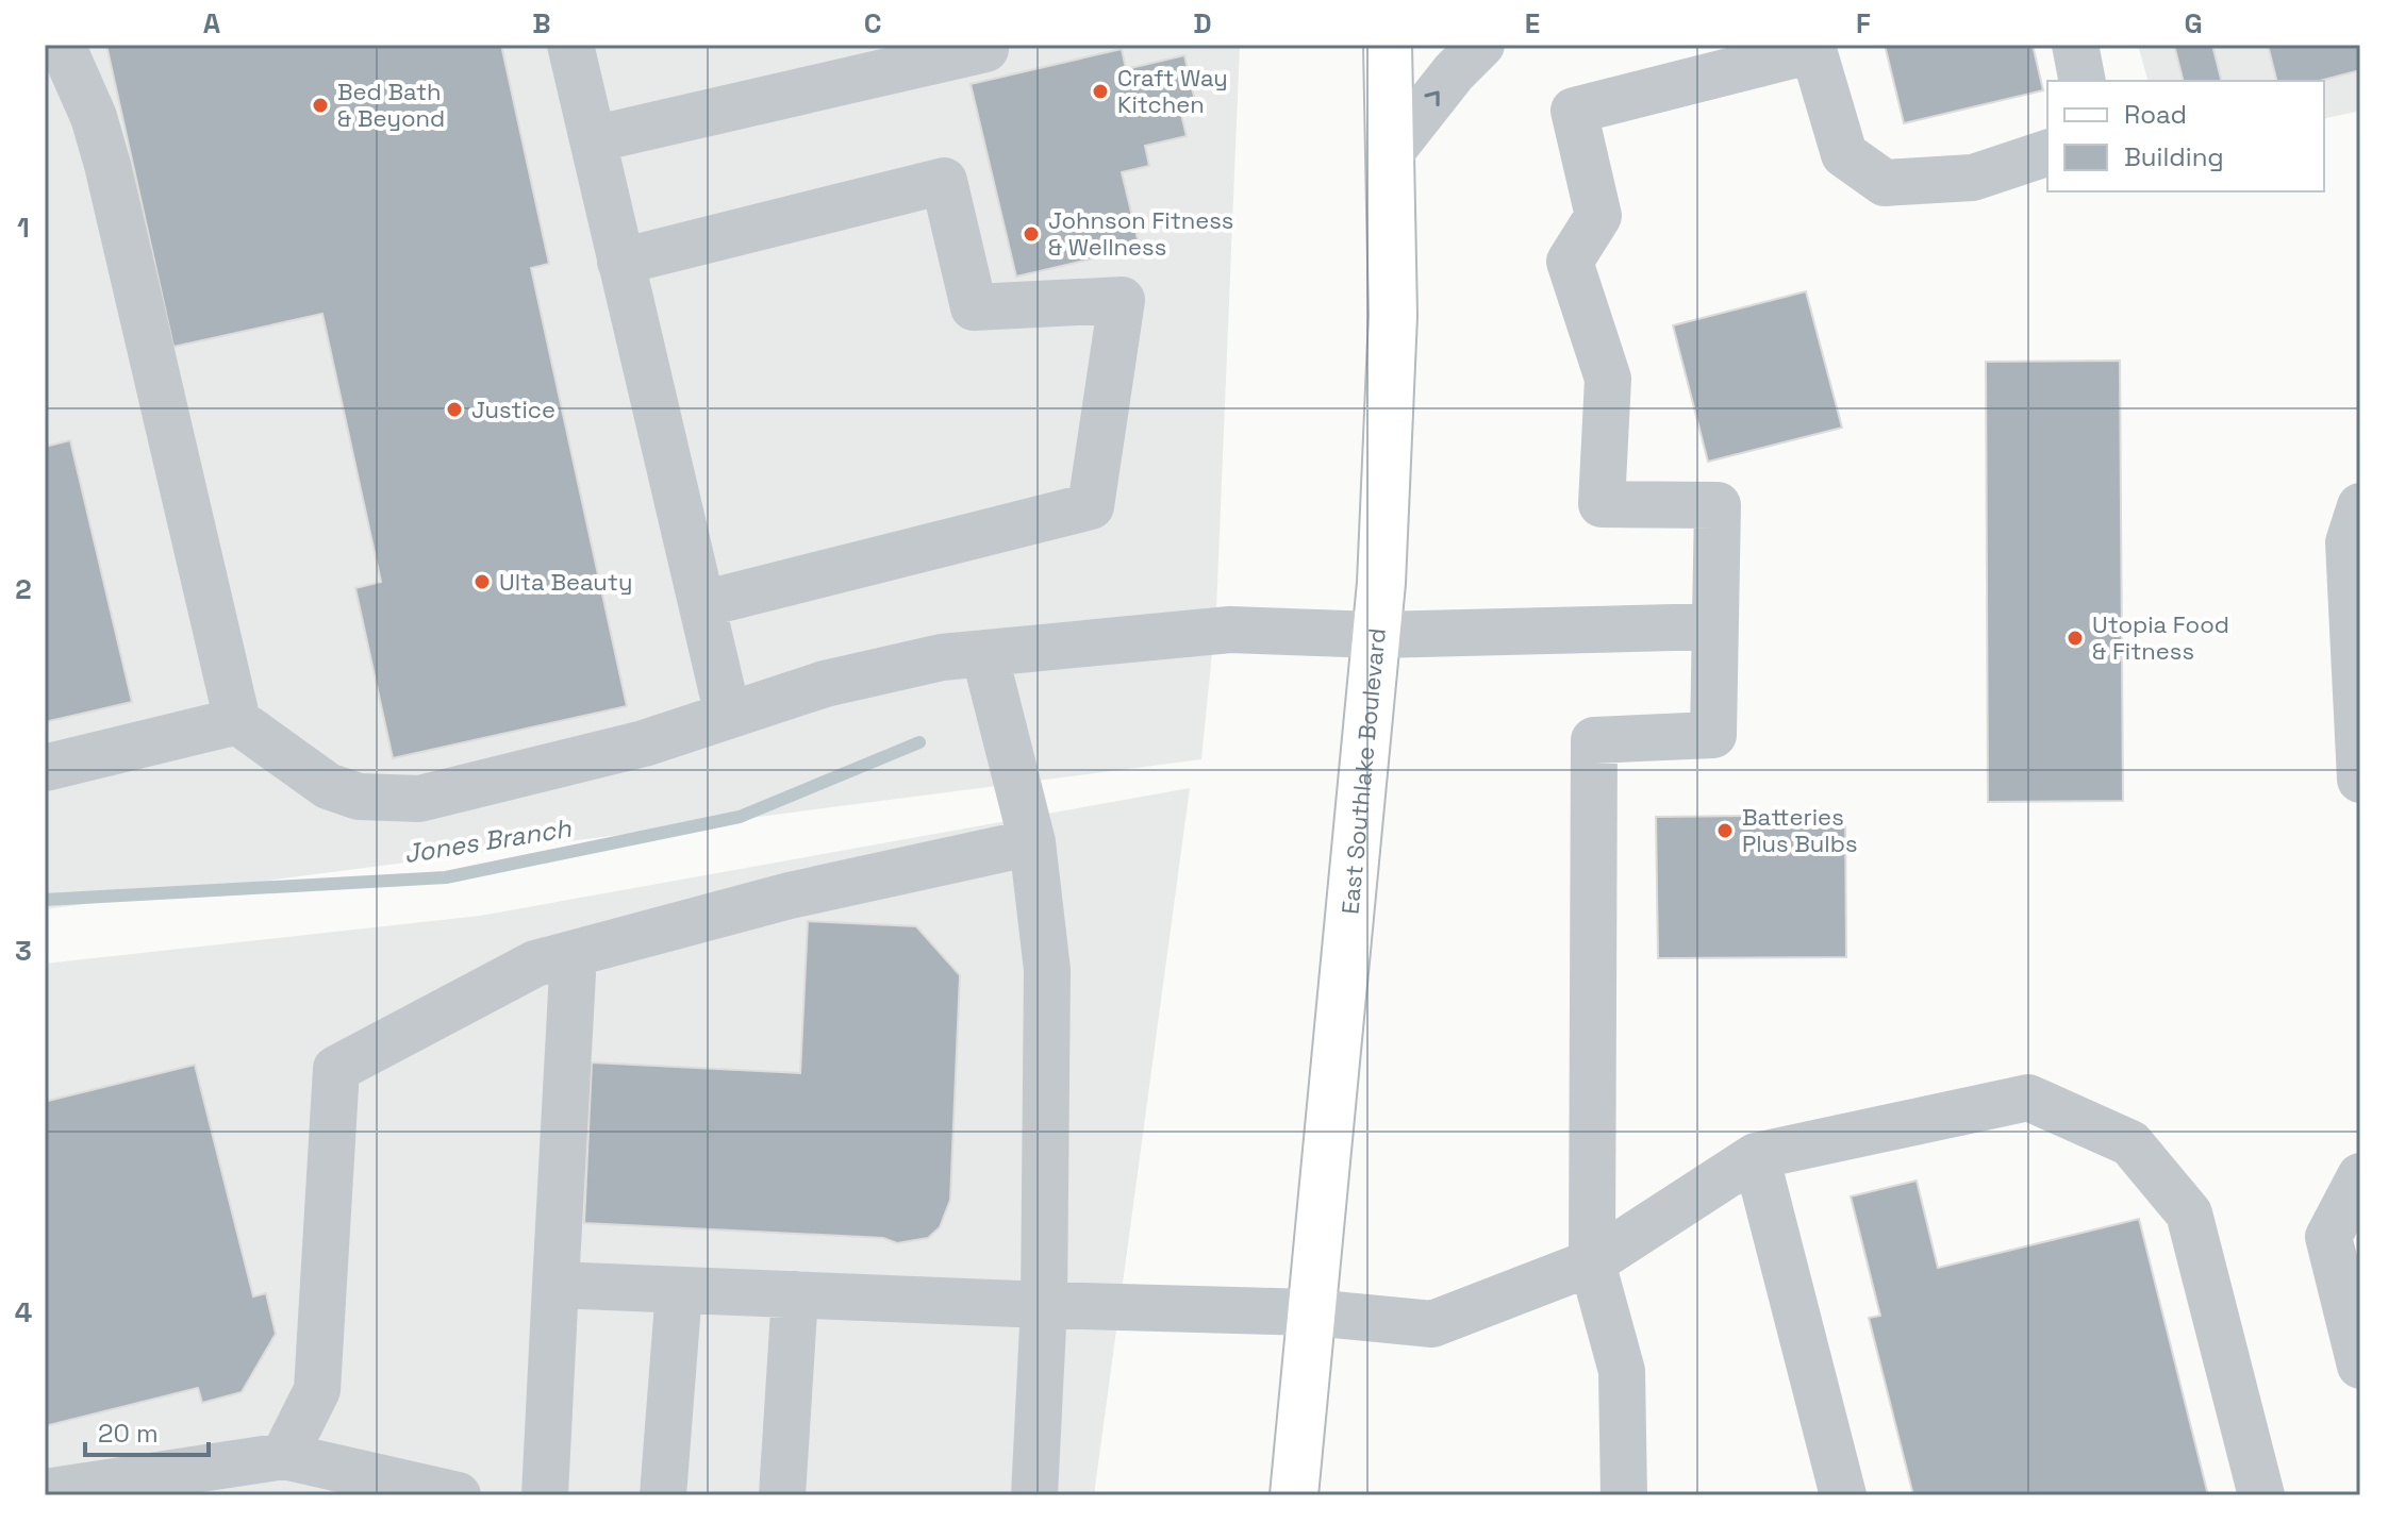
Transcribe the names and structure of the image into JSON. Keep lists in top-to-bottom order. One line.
{"streets":{"main road":["East Southlake Boulevard"]},"water":["Jones Branch"],"places":["Craft Way Kitchen","Bed Bath & Beyond","Johnson Fitness & Wellness","Justice","Ulta Beauty","Utopia Food & Fitness","Batteries Plus Bulbs"],"legend":["Road","Building"],"scale_bar":"20 m","grid":{"columns":["A","B","C","D","E","F","G"],"rows":["1","2","3","4"]}}
